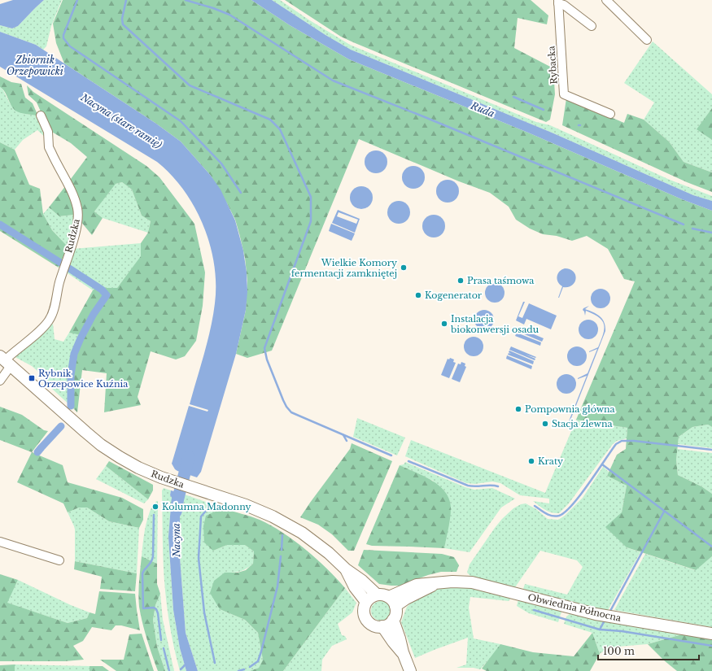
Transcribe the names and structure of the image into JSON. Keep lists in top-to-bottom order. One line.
{"streets":{"main road":["Rudzka","Obwiednia Północna"],"street":["Rybacka"]},"crossings":[["Rudzka","Obwiednia Północna"]],"water":["Zbiornik Orzepowicki","Ruda","Nacyna (stare ramię)","Nacyna"],"places":{"other":["Wielkie Komory fermentacji zamkniętej","Prasa taśmowa","Kogenerator","Instalacja biokonwersji osadu","Pompownia główna","Stacja zlewna","Kraty","Kolumna Madonny"],"transit":["Rybnik Orzepowice Kuźnia"]},"scale_bar":"100 m"}
